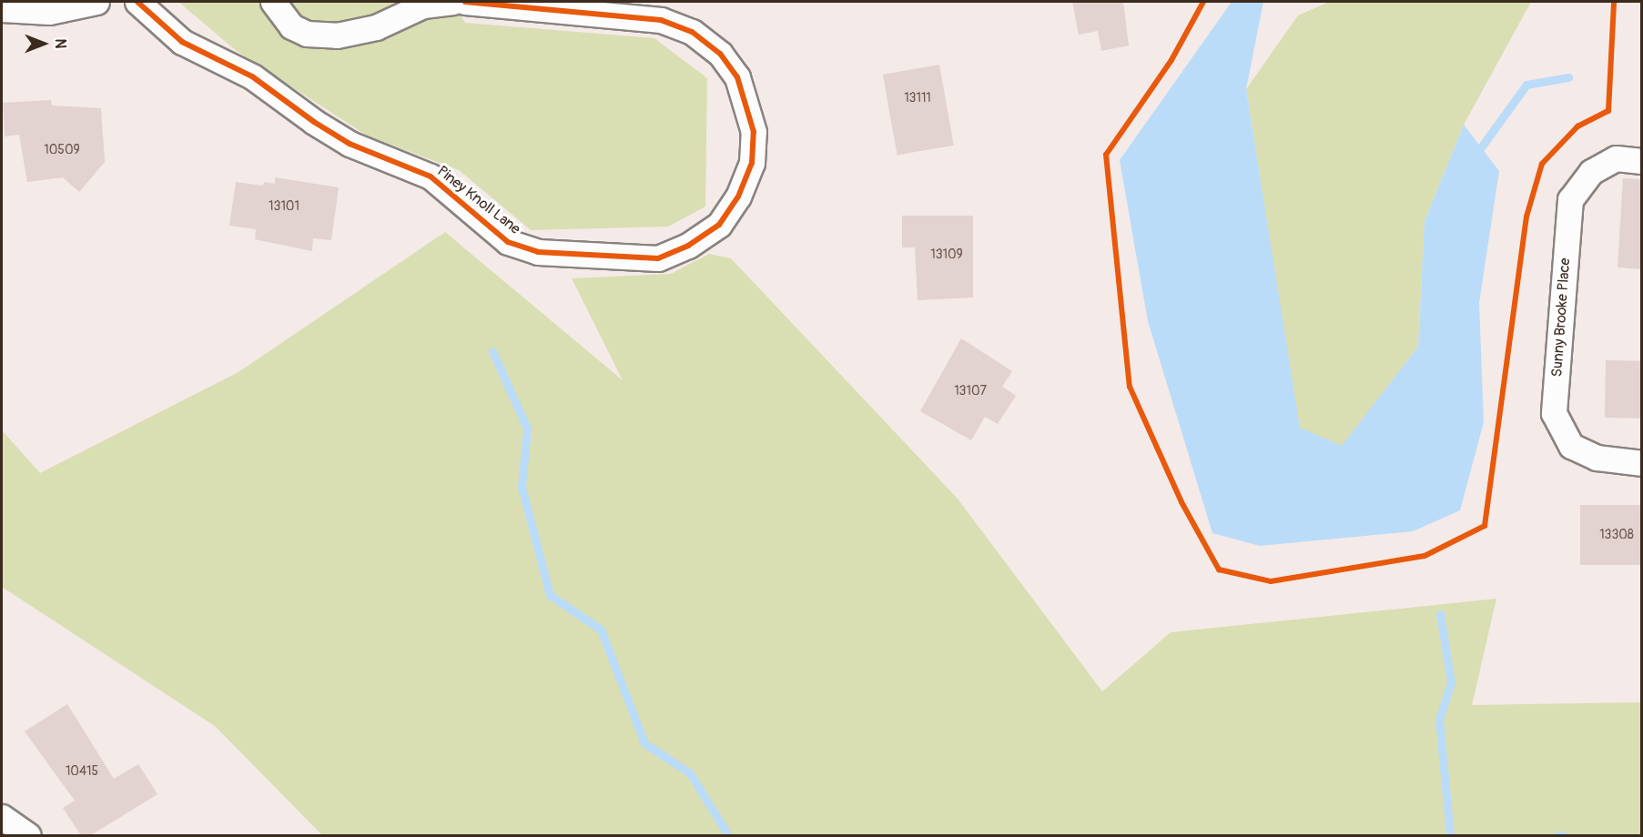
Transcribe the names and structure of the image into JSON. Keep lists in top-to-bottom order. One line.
{"streets":{"street":["Piney Knoll Lane","Sunny Brooke Place"]},"house_numbers":["13111","10509","13101","13109","13107","13308","10415"],"north":"right"}
